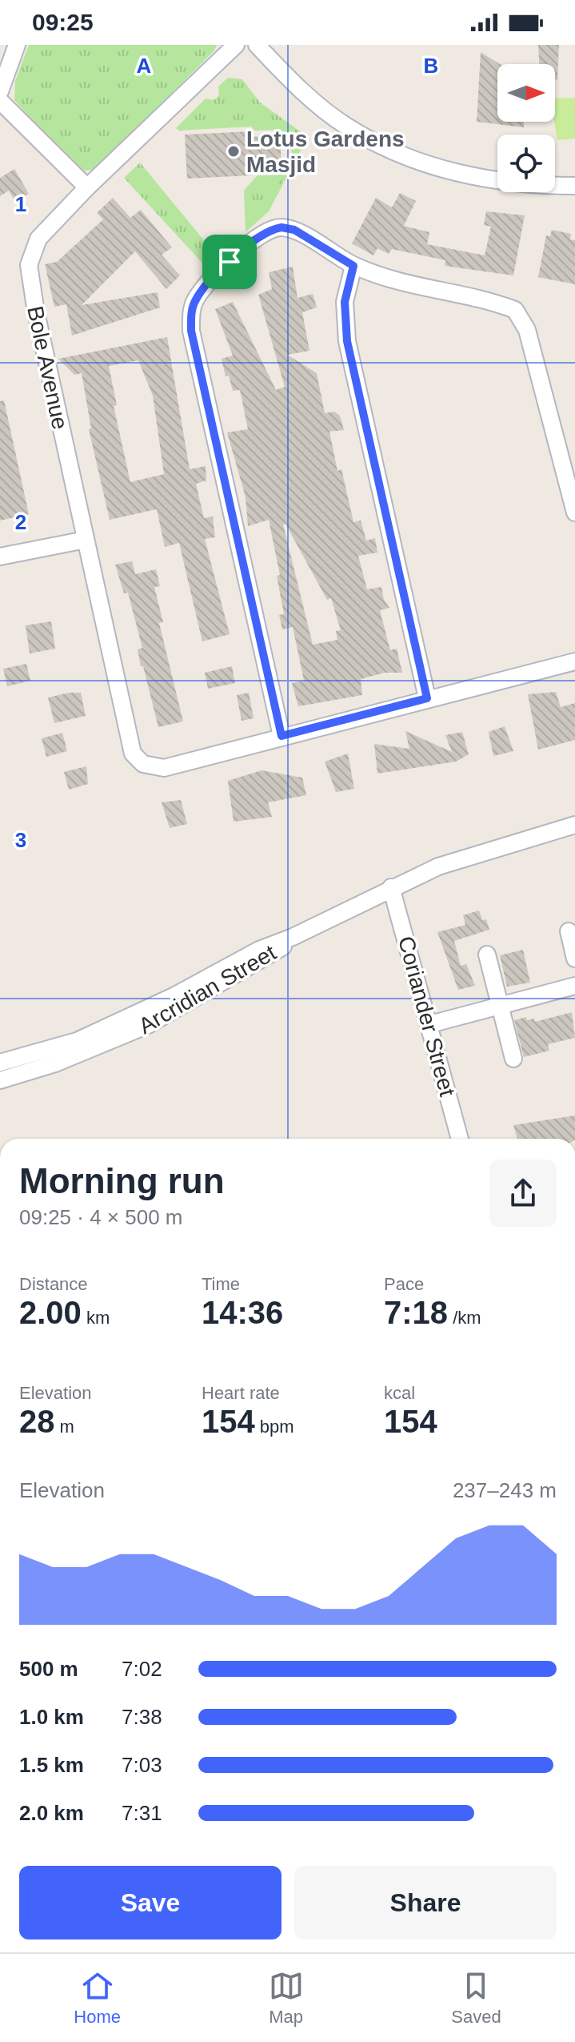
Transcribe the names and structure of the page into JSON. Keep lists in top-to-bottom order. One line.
{"streets":{"street":["Bole Avenue","Arcridian Street","Coriander Street"]},"places":["Lotus Gardens Masjid"],"north":"right","page":{"status":"09:25","heading":["Morning run","09:25 · 4 × 500 m"],"stats":[["Distance","2.00 km"],["Time","14:36"],["Pace","7:18 /km"],["Elevation","28 m"],["Heart rate","154 bpm"],["kcal","154"]],"chart":["Elevation","237–243 m"],"list":[{"name":"500 m","note":"7:02"},{"name":"1.0 km","note":"7:38"},{"name":"1.5 km","note":"7:03"},{"name":"2.0 km","note":"7:31"}],"buttons":["Save","Share"],"tabs":["Home","Map","Saved"]},"grid":{"columns":["A","B"],"rows":["1","2","3"]}}
